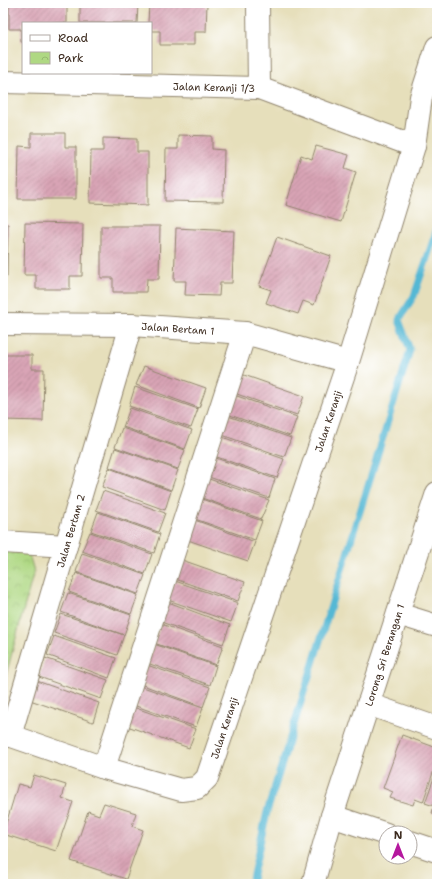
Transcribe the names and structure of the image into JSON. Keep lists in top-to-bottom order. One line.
{"streets":{"street":["Jalan Keranji 1/3","Jalan Bertam 1","Jalan Keranji","Jalan Bertam 2","Lorong Sri Berangan 1"]},"crossings":[["Jalan Keranji 1/3","Jalan Keranji"],["Jalan Bertam 1","Jalan Keranji"],["Jalan Bertam 1","Jalan Bertam 2"]],"legend":["Road","Park"],"north":"top"}
